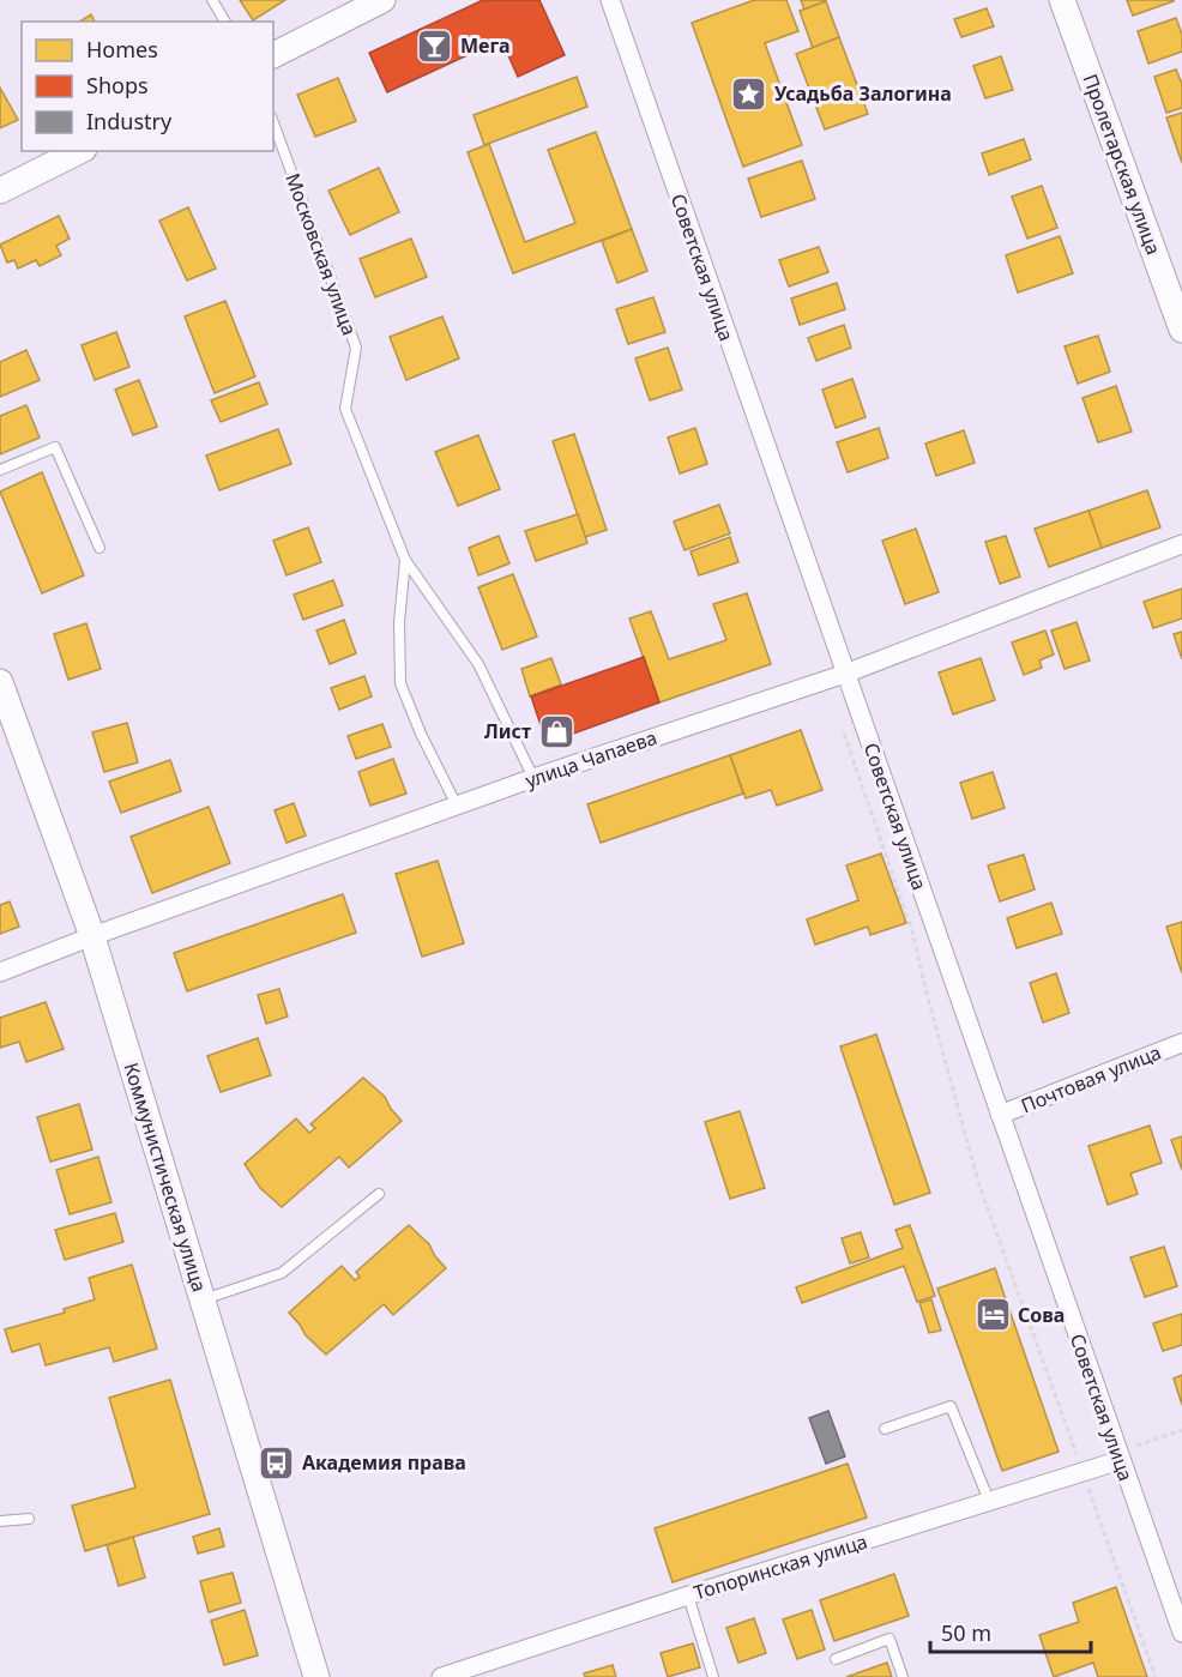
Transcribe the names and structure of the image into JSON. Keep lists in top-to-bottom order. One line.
{"streets":{"main road":["Пролетарская улица","Коммунистическая улица"],"street":["Советская улица","улица Чапаева","Почтовая улица","Топоринская улица"],"lane":["Московская улица"]},"crossings":[["Московская улица","улица Чапаева"],["Советская улица","улица Чапаева"],["Советская улица","Почтовая улица"],["Советская улица","Топоринская улица"],["улица Чапаева","Коммунистическая улица"]],"places":{"bar":["Мега"],"place":["Усадьба Залогина"],"shop":["Лист"],"hotel":["Сова"],"bus stop":["Академия права"]},"legend":["Homes","Shops","Industry"],"scale_bar":"50 m"}
